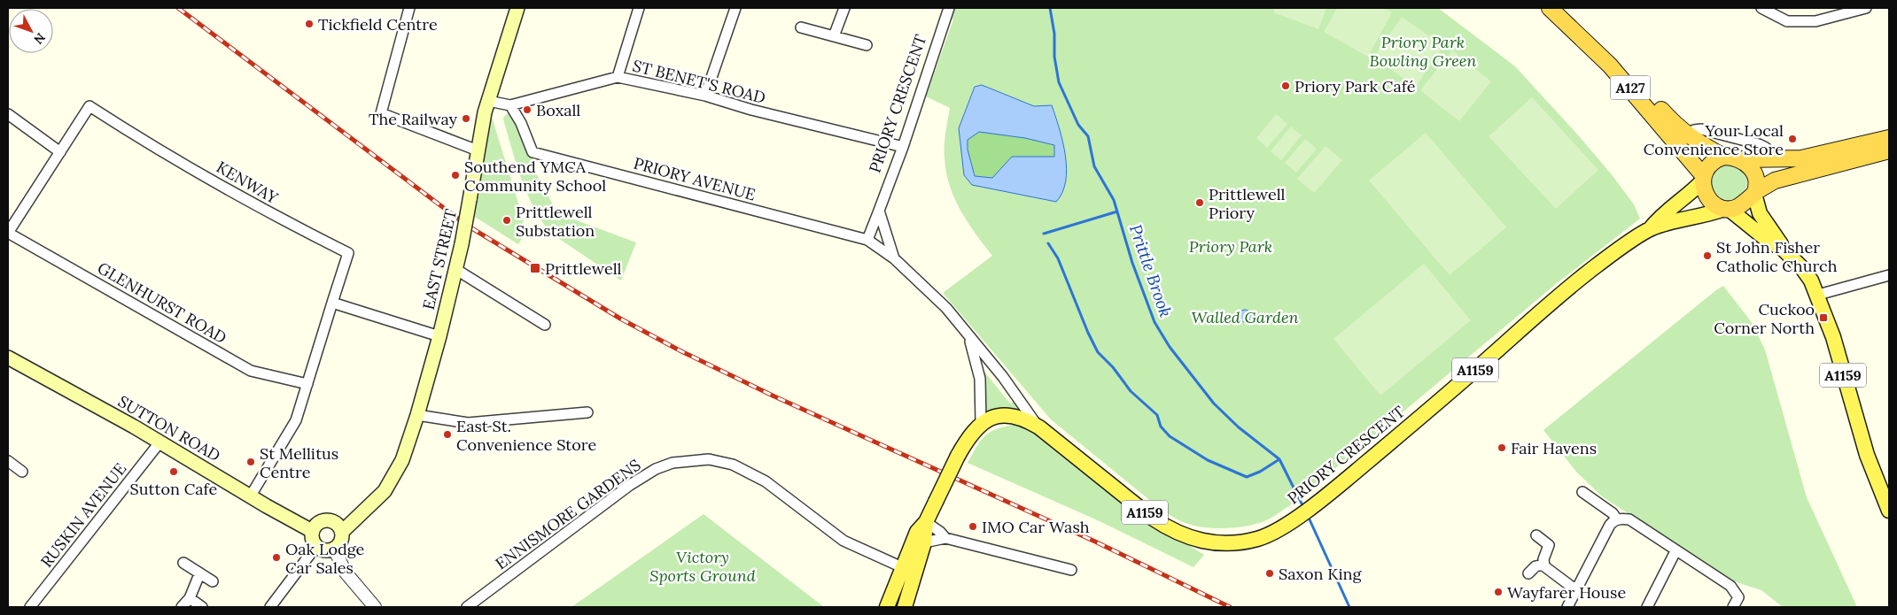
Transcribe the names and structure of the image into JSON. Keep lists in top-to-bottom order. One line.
{"streets":{"highway":["A127"],"main road":["PRIORY CRESCENT","EAST STREET","A1159","SUTTON ROAD"],"street":["ST BENET'S ROAD","PRIORY AVENUE","KENWAY","GLENHURST ROAD","ENNISMORE GARDENS","RUSKIN AVENUE"]},"crossings":[["ST BENET'S ROAD","PRIORY CRESCENT"],["ST BENET'S ROAD","PRIORY AVENUE"],["ST BENET'S ROAD","EAST STREET"],["A127","PRIORY CRESCENT"],["A127","A1159"],["PRIORY CRESCENT","PRIORY AVENUE"],["PRIORY CRESCENT","A1159"],["EAST STREET","SUTTON ROAD"],["A1159","ENNISMORE GARDENS"],["SUTTON ROAD","RUSKIN AVENUE"]],"water":["Prittle Brook"],"parks":["Priory Park Bowling Green","Priory Park","Walled Garden","Victory Sports Ground"],"places":{"other":["Tickfield Centre","Priory Park Café","Boxall","The Railway","Your Local Convenience Store","Southend YMCA Community School","Prittlewell Priory","Prittlewell Substation","St John Fisher Catholic Church","East St. Convenience Store","Fair Havens","St Mellitus Centre","Sutton Cafe","IMO Car Wash","Oak Lodge Car Sales","Saxon King","Wayfarer House"],"transit":["Prittlewell","Cuckoo Corner North"]},"north":"bottom right"}
